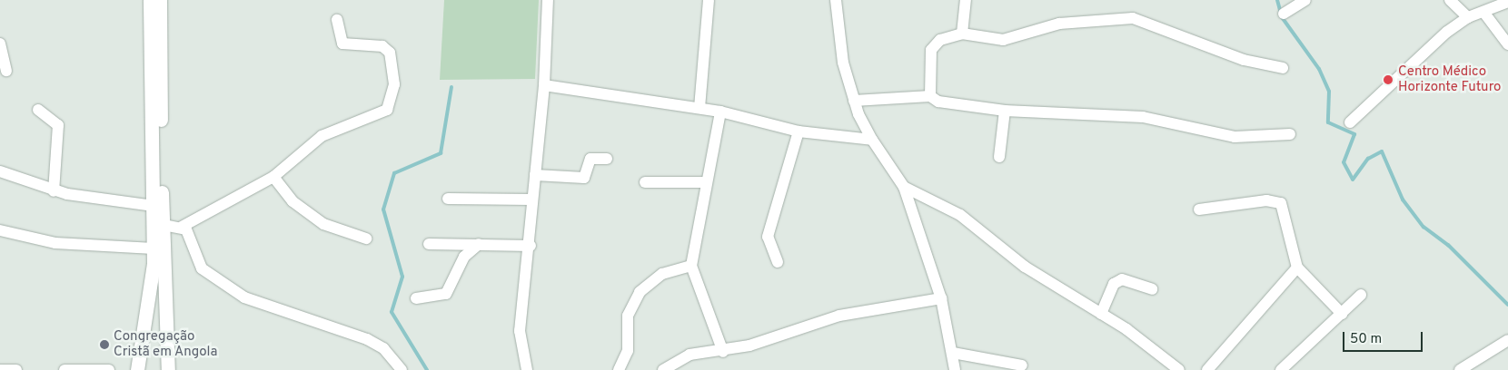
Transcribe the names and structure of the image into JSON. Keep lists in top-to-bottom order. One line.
{"places":["Centro Médico Horizonte Futuro","Congregação Cristã em Angola"],"scale_bar":"50 m"}
